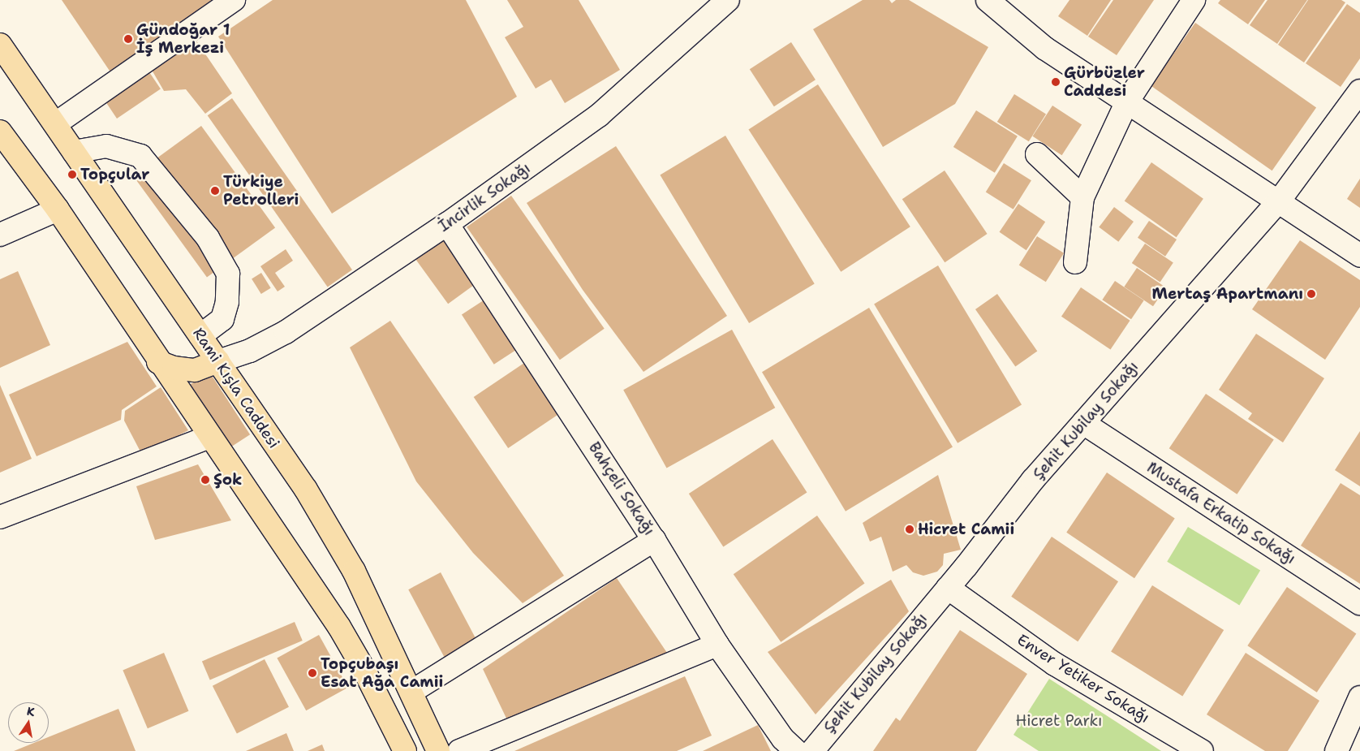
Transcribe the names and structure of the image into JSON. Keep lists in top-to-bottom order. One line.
{"streets":{"main road":["Rami Kışla Caddesi"],"street":["İncirlik Sokağı","Şehit Kubilay Sokağı","Bahçeli Sokağı","Mustafa Erkatip Sokağı","Enver Yetiker Sokağı"]},"crossings":[["İncirlik Sokağı","Rami Kışla Caddesi"],["İncirlik Sokağı","Bahçeli Sokağı"],["Şehit Kubilay Sokağı","Mustafa Erkatip Sokağı"],["Şehit Kubilay Sokağı","Enver Yetiker Sokağı"]],"parks":["Hicret Parkı"],"places":["Gündoğar 1 İş Merkezi","Gürbüzler Caddesi","Topçular","Türkiye Petrolleri","Mertaş Apartmanı","Şok","Hicret Camii","Topçubaşı Esat Ağa Camii"],"north":"top"}
